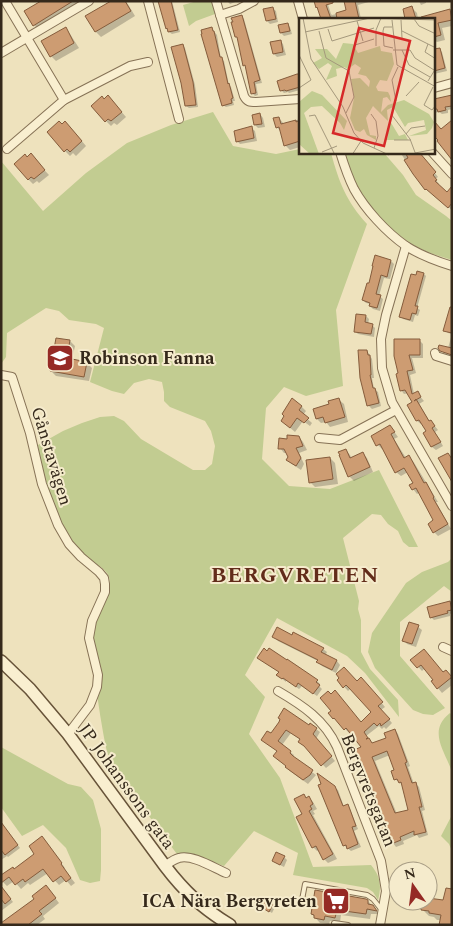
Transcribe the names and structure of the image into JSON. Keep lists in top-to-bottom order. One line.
{"streets":{"street":["Gånstavägen","JP Johanssons gata","Bergvretsgatan"]},"crossings":[["Gånstavägen","JP Johanssons gata"]],"districts":["BERGVRETEN"],"places":{"school or university":["Robinson Fanna"],"supermarket":["ICA Nära Bergvreten"]},"north":"top"}
